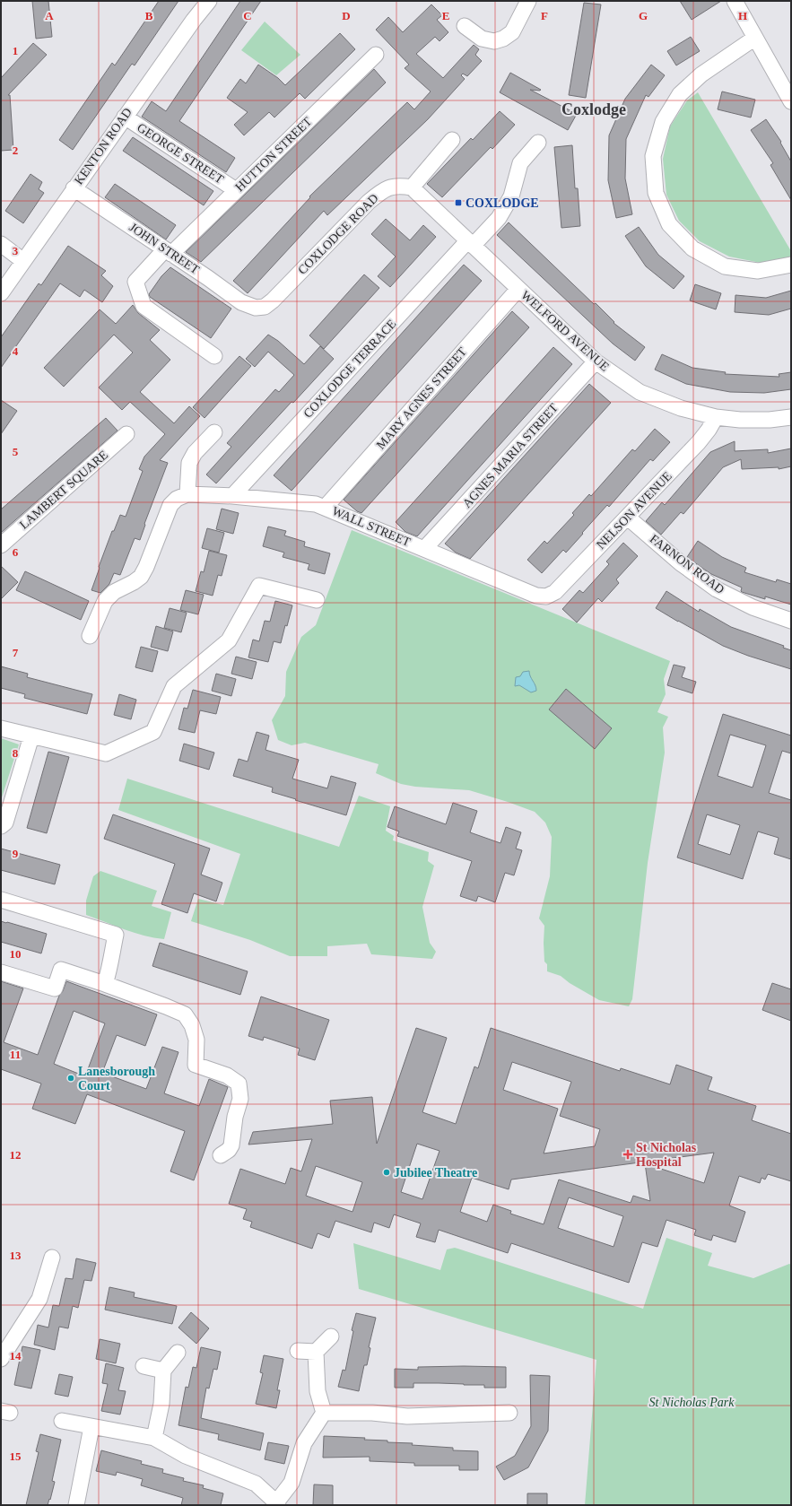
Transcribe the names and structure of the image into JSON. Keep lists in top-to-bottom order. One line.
{"streets":{"street":["KENTON ROAD","GEORGE STREET","HUTTON STREET","COXLODGE ROAD","JOHN STREET","WELFORD AVENUE","COXLODGE TERRACE","MARY AGNES STREET","AGNES MARIA STREET","LAMBERT SQUARE","NELSON AVENUE","WALL STREET","FARNON ROAD"]},"crossings":[["KENTON ROAD","GEORGE STREET"],["KENTON ROAD","JOHN STREET"],["GEORGE STREET","HUTTON STREET"],["HUTTON STREET","JOHN STREET"],["COXLODGE ROAD","JOHN STREET"],["COXLODGE ROAD","WELFORD AVENUE"],["WELFORD AVENUE","COXLODGE TERRACE"],["WELFORD AVENUE","MARY AGNES STREET"],["WELFORD AVENUE","AGNES MARIA STREET"],["WELFORD AVENUE","NELSON AVENUE"],["COXLODGE TERRACE","WALL STREET"],["MARY AGNES STREET","WALL STREET"],["AGNES MARIA STREET","WALL STREET"],["NELSON AVENUE","WALL STREET"],["NELSON AVENUE","FARNON ROAD"]],"districts":["Coxlodge"],"parks":["St Nicholas Park"],"places":{"transit":["COXLODGE"],"other":["Lanesborough Court","Jubilee Theatre"],"health":["St Nicholas Hospital"]},"grid":{"columns":["A","B","C","D","E","F","G","H"],"rows":["1","2","3","4","5","6","7","8","9","10","11","12","13","14","15"]}}
